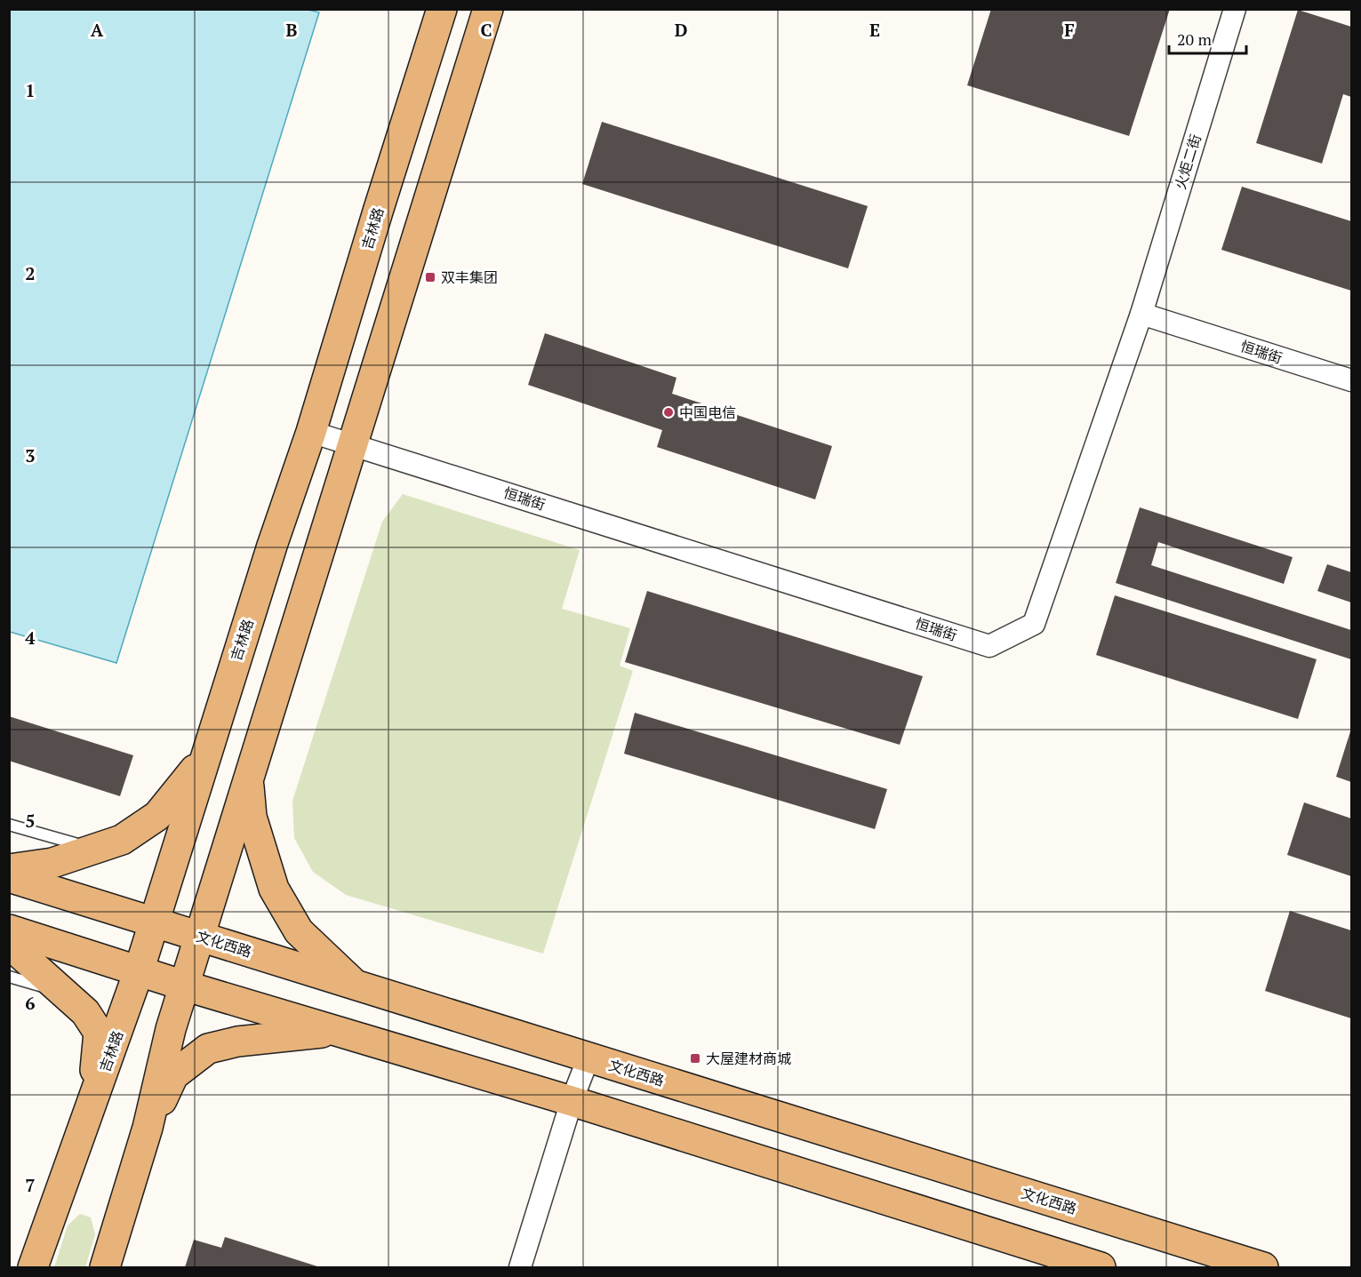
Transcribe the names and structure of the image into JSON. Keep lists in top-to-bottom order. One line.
{"streets":{"main road":["吉林路","文化西路"],"street":["火炬二街","恒瑞街"]},"crossings":[["火炬二街","恒瑞街"],["吉林路","恒瑞街"],["吉林路","文化西路"]],"places":{"transit":["双丰集团","大屋建材商城"],"other":["中国电信"]},"scale_bar":"20 m","grid":{"columns":["A","B","C","D","E","F"],"rows":["1","2","3","4","5","6","7"]}}
